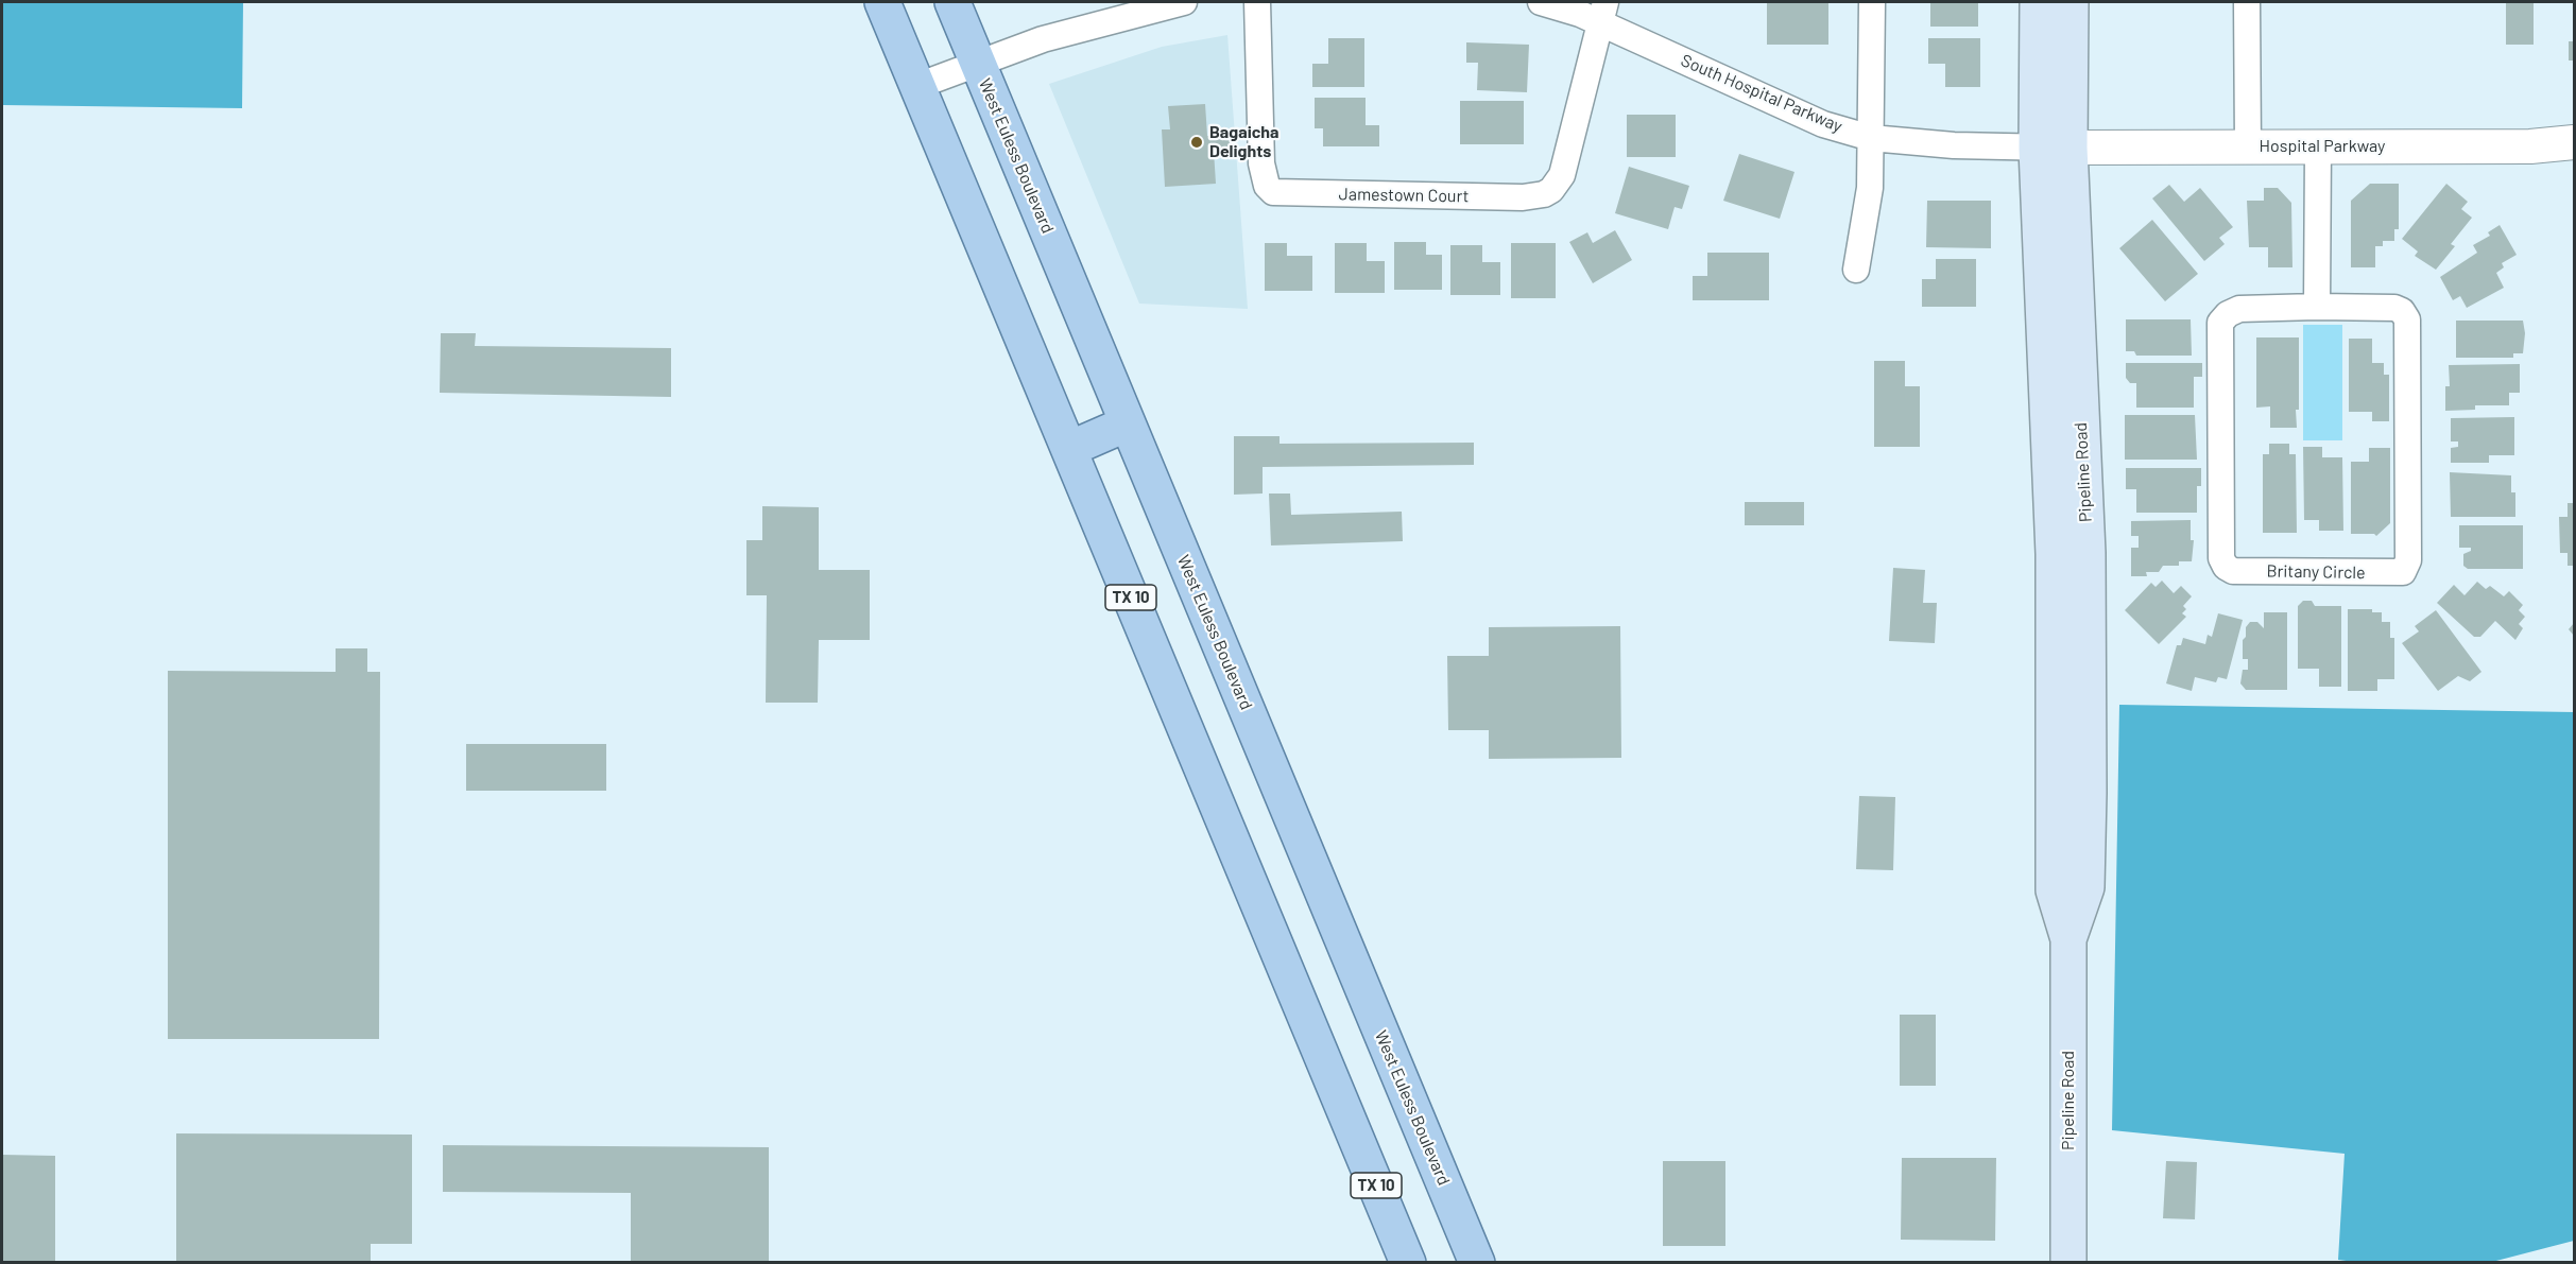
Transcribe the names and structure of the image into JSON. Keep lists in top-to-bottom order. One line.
{"streets":{"main road":["West Euless Boulevard","Pipeline Road","TX 10"],"street":["South Hospital Parkway","Hospital Parkway","Jamestown Court","Britany Circle"]},"crossings":[["South Hospital Parkway","Hospital Parkway"],["South Hospital Parkway","Jamestown Court"],["South Hospital Parkway","Pipeline Road"],["Hospital Parkway","Pipeline Road"]],"places":["Bagaicha Delights"]}
